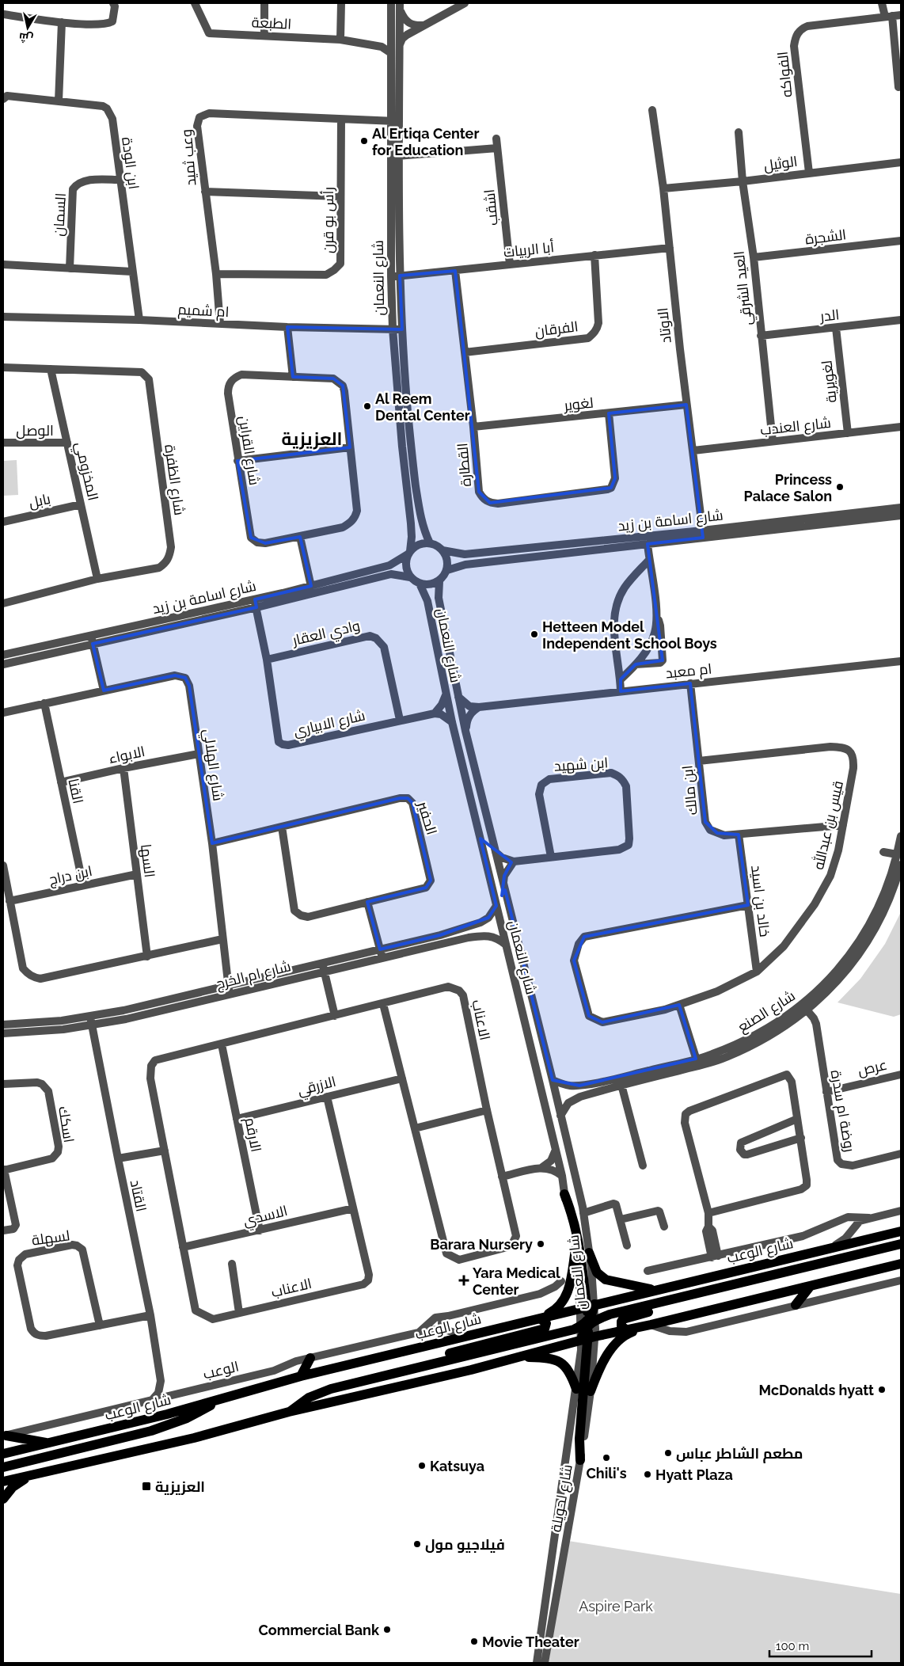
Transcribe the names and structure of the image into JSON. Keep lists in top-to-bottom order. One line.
{"streets":{"main road":["شارع الوعب"],"street":["الطبعة","الفواكه","وعب ثميد","ابن الودة","الوثيل","اشقب","السمان","رأس بو قرن","الشجرة","أبا الربيات","شارع النعمان","العيد الشرقي","ام شميم","الدر","الاوتاد","الفرقان","لغويرية","لغوير","شارع العندب","الوصل","شارع القراين","القطارة","المخزومي","شارع الظفرة","بابل","شارع اسامة بن زيد","وادي العقار","ام معبد","شارع الابياري","الابواء","ابن شهيد","شارع الهلالي","ابن مالك","القنا","الحفير","قيس بن عبدالله","السها","ابن دراج","خالد بن اسيد","شارع ام الخرج","شارع الصنع","الاعناب","عرص","الازرقي","روضة ام سدرة","اسكك","الارقم","القتاد","الاسدي","لسهلة","الوعب","شارع لحويلة"]},"crossings":[["الطبعة","شارع النعمان"],["الفواكه","الوثيل"],["وعب ثميد","رأس بو قرن"],["وعب ثميد","شارع النعمان"],["وعب ثميد","ام شميم"],["ابن الودة","السمان"],["ابن الودة","ام شميم"],["الوثيل","العيد الشرقي"],["الوثيل","الاوتاد"],["اشقب","أبا الربيات"],["الشجرة","العيد الشرقي"],["أبا الربيات","شارع النعمان"],["أبا الربيات","الاوتاد"],["أبا الربيات","الفرقان"],["أبا الربيات","القطارة"],["شارع النعمان","ام شميم"],["شارع النعمان","شارع اسامة بن زيد"],["شارع النعمان","ام معبد"],["شارع النعمان","شارع ام الخرج"],["شارع النعمان","شارع الصنع"],["شارع النعمان","شارع الوعب"],["العيد الشرقي","الدر"],["العيد الشرقي","شارع العندب"],["الدر","لغويرية"],["الاوتاد","لغوير"],["الاوتاد","شارع العندب"],["الاوتاد","شارع اسامة بن زيد"],["الفرقان","القطارة"],["لغويرية","شارع العندب"],["لغوير","القطارة"],["الوصل","المخزومي"],["المخزومي","شارع الظفرة"],["المخزومي","بابل"],["شارع اسامة بن زيد","شارع الابياري"],["وادي العقار","شارع الابياري"],["ام معبد","ابن مالك"],["الابواء","شارع الهلالي"],["الابواء","القنا"],["الابواء","السها"],["شارع الهلالي","القنا"],["شارع الهلالي","الحفير"],["شارع الهلالي","شارع ام الخرج"],["ابن مالك","قيس بن عبدالله"],["ابن مالك","خالد بن اسيد"],["القنا","ابن دراج"],["قيس بن عبدالله","خالد بن اسيد"],["السها","ابن دراج"],["شارع ام الخرج","القتاد"],["شارع الصنع","روضة ام سدرة"],["الاعناب","الازرقي"],["الاعناب","الارقم"],["الاعناب","الاسدي"],["عرص","روضة ام سدرة"],["الازرقي","الارقم"],["الارقم","الاسدي"],["القتاد","لسهلة"],["شارع الوعب","الوعب"]],"districts":["العزيزية"],"parks":["Aspire Park"],"places":{"other":["Al Ertiqa Center for Education","Al Reem Dental Center","Princess Palace Salon","Hetteen Model Independent School Boys","Barara Nursery","McDonalds hyatt","مطعم الشاطر عباس","Chili's","Katsuya","Hyatt Plaza","فيلاجيو مول","Commercial Bank","Movie Theater"],"health":["Yara Medical Center"],"transit":["العزيزية"]},"scale_bar":"100 m","north":"bottom"}
